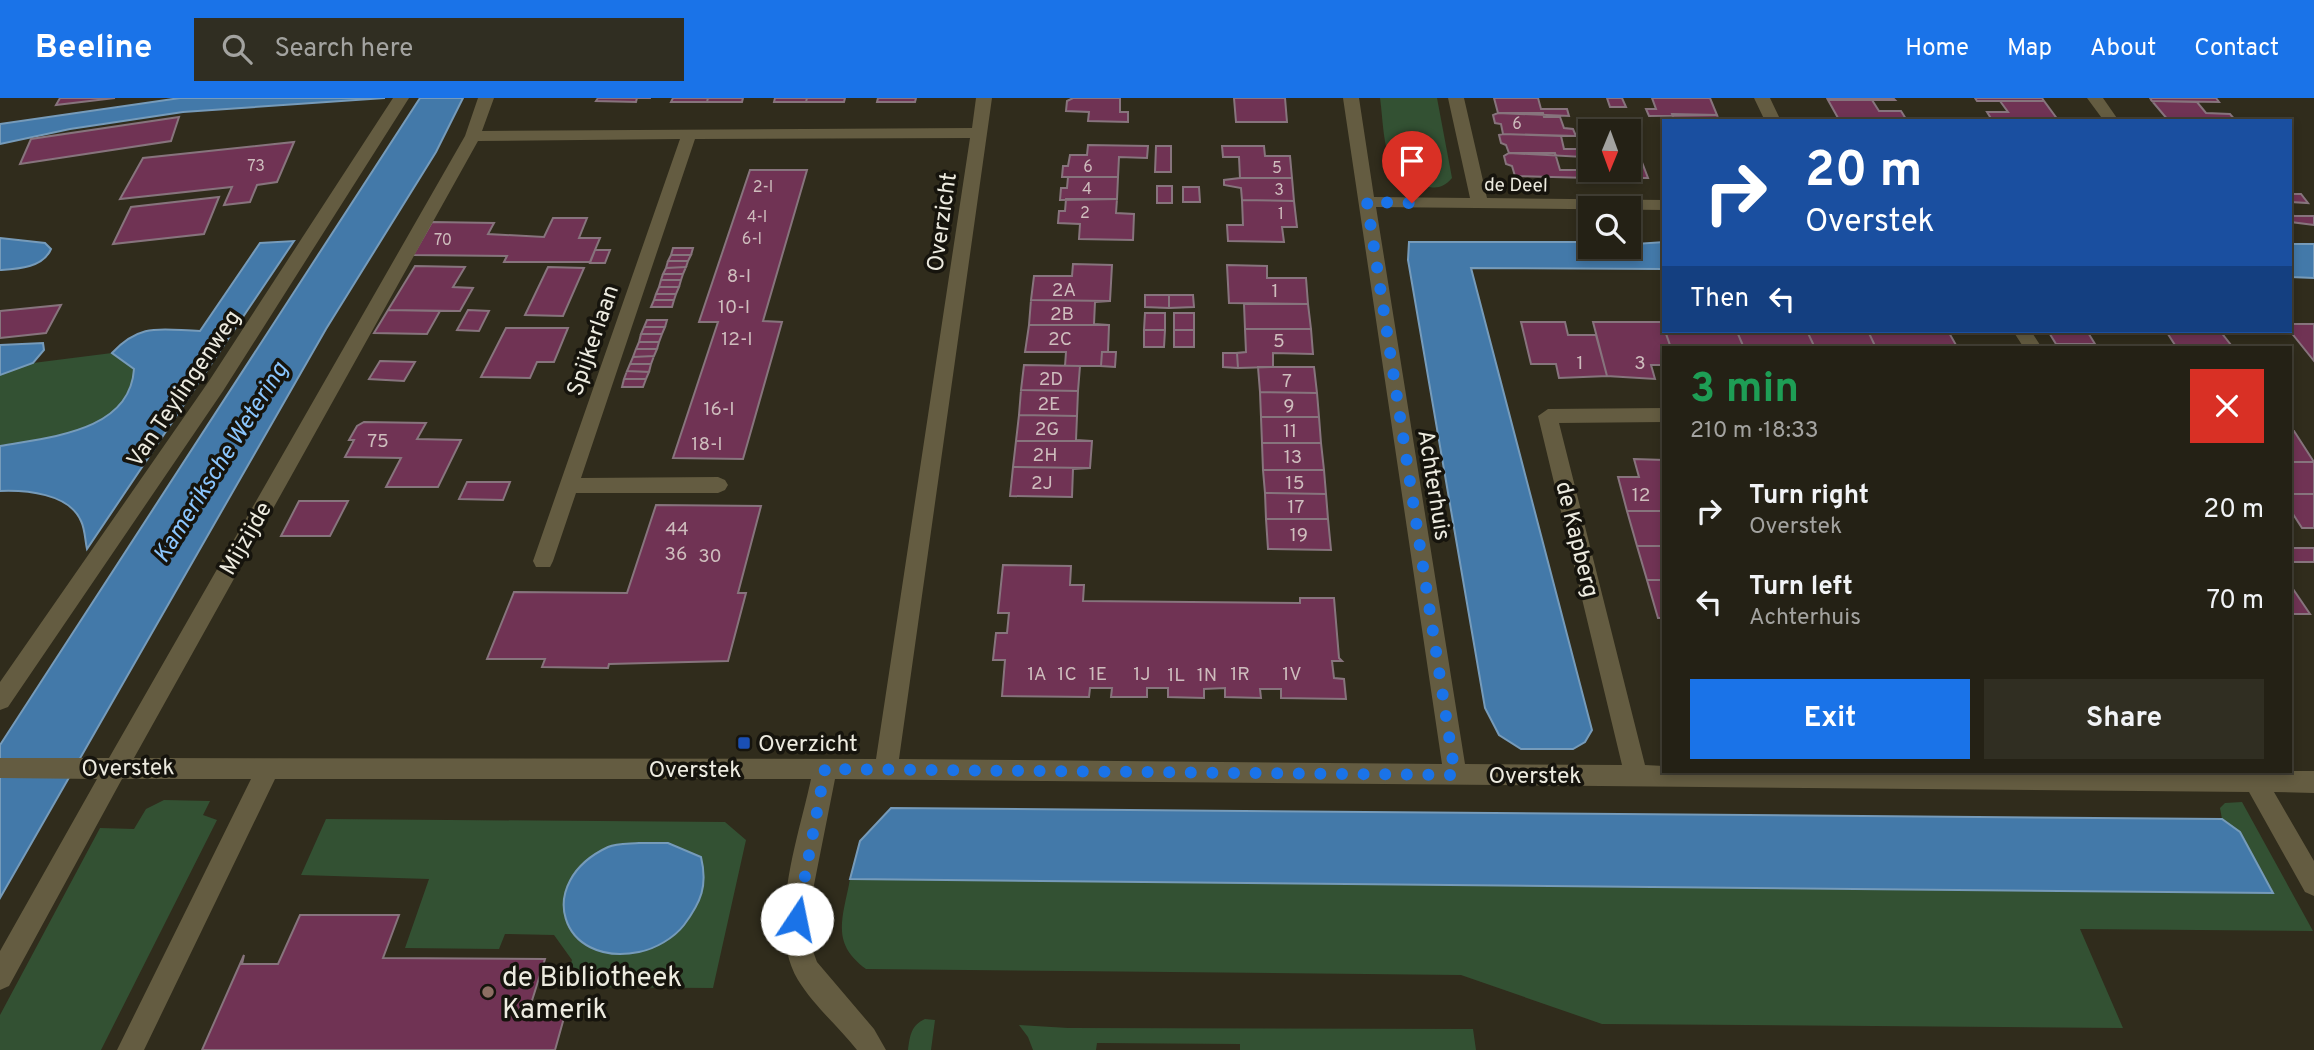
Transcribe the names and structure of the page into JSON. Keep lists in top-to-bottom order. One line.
{"streets":{"street":["de Deel","Overzicht","Spijkerlaan","Van Teylingenweg","Achterhuis","Mijzijde","de Kapberg","Overstek"]},"crossings":[["de Deel","Achterhuis"],["Overzicht","Overstek"],["Achterhuis","Overstek"],["Mijzijde","Overstek"],["de Kapberg","Overstek"]],"water":["Kameriksche Wetering"],"places":{"transit":["Overzicht"],"other":["de Bibliotheek Kamerik"]},"house_numbers":["6","73","6","5","2-I","4","3","2","1","4-I","6-I","70","8-I","2A","1","10-I","2B","12-I","2C","5","1","3","2D","7","2E","9","16-I","2G","11","75","18-I","2H","13","2J","15","12","17","44","19","36","30","1A","1C","1E","1J","1R","1V","1L","1N"],"north":"bottom","page":{"header":"Beeline","search":"Search here","nav":["Home","Map","About","Contact"],"turn":["20 m","Overstek"],"then":"Then","heading":["3 min","210 m · 18:33"],"list":[{"name":"Turn right","note":"Overstek","value":"20 m"},{"name":"Turn left","note":"Achterhuis","value":"70 m"}],"buttons":["Exit","Share"]}}
